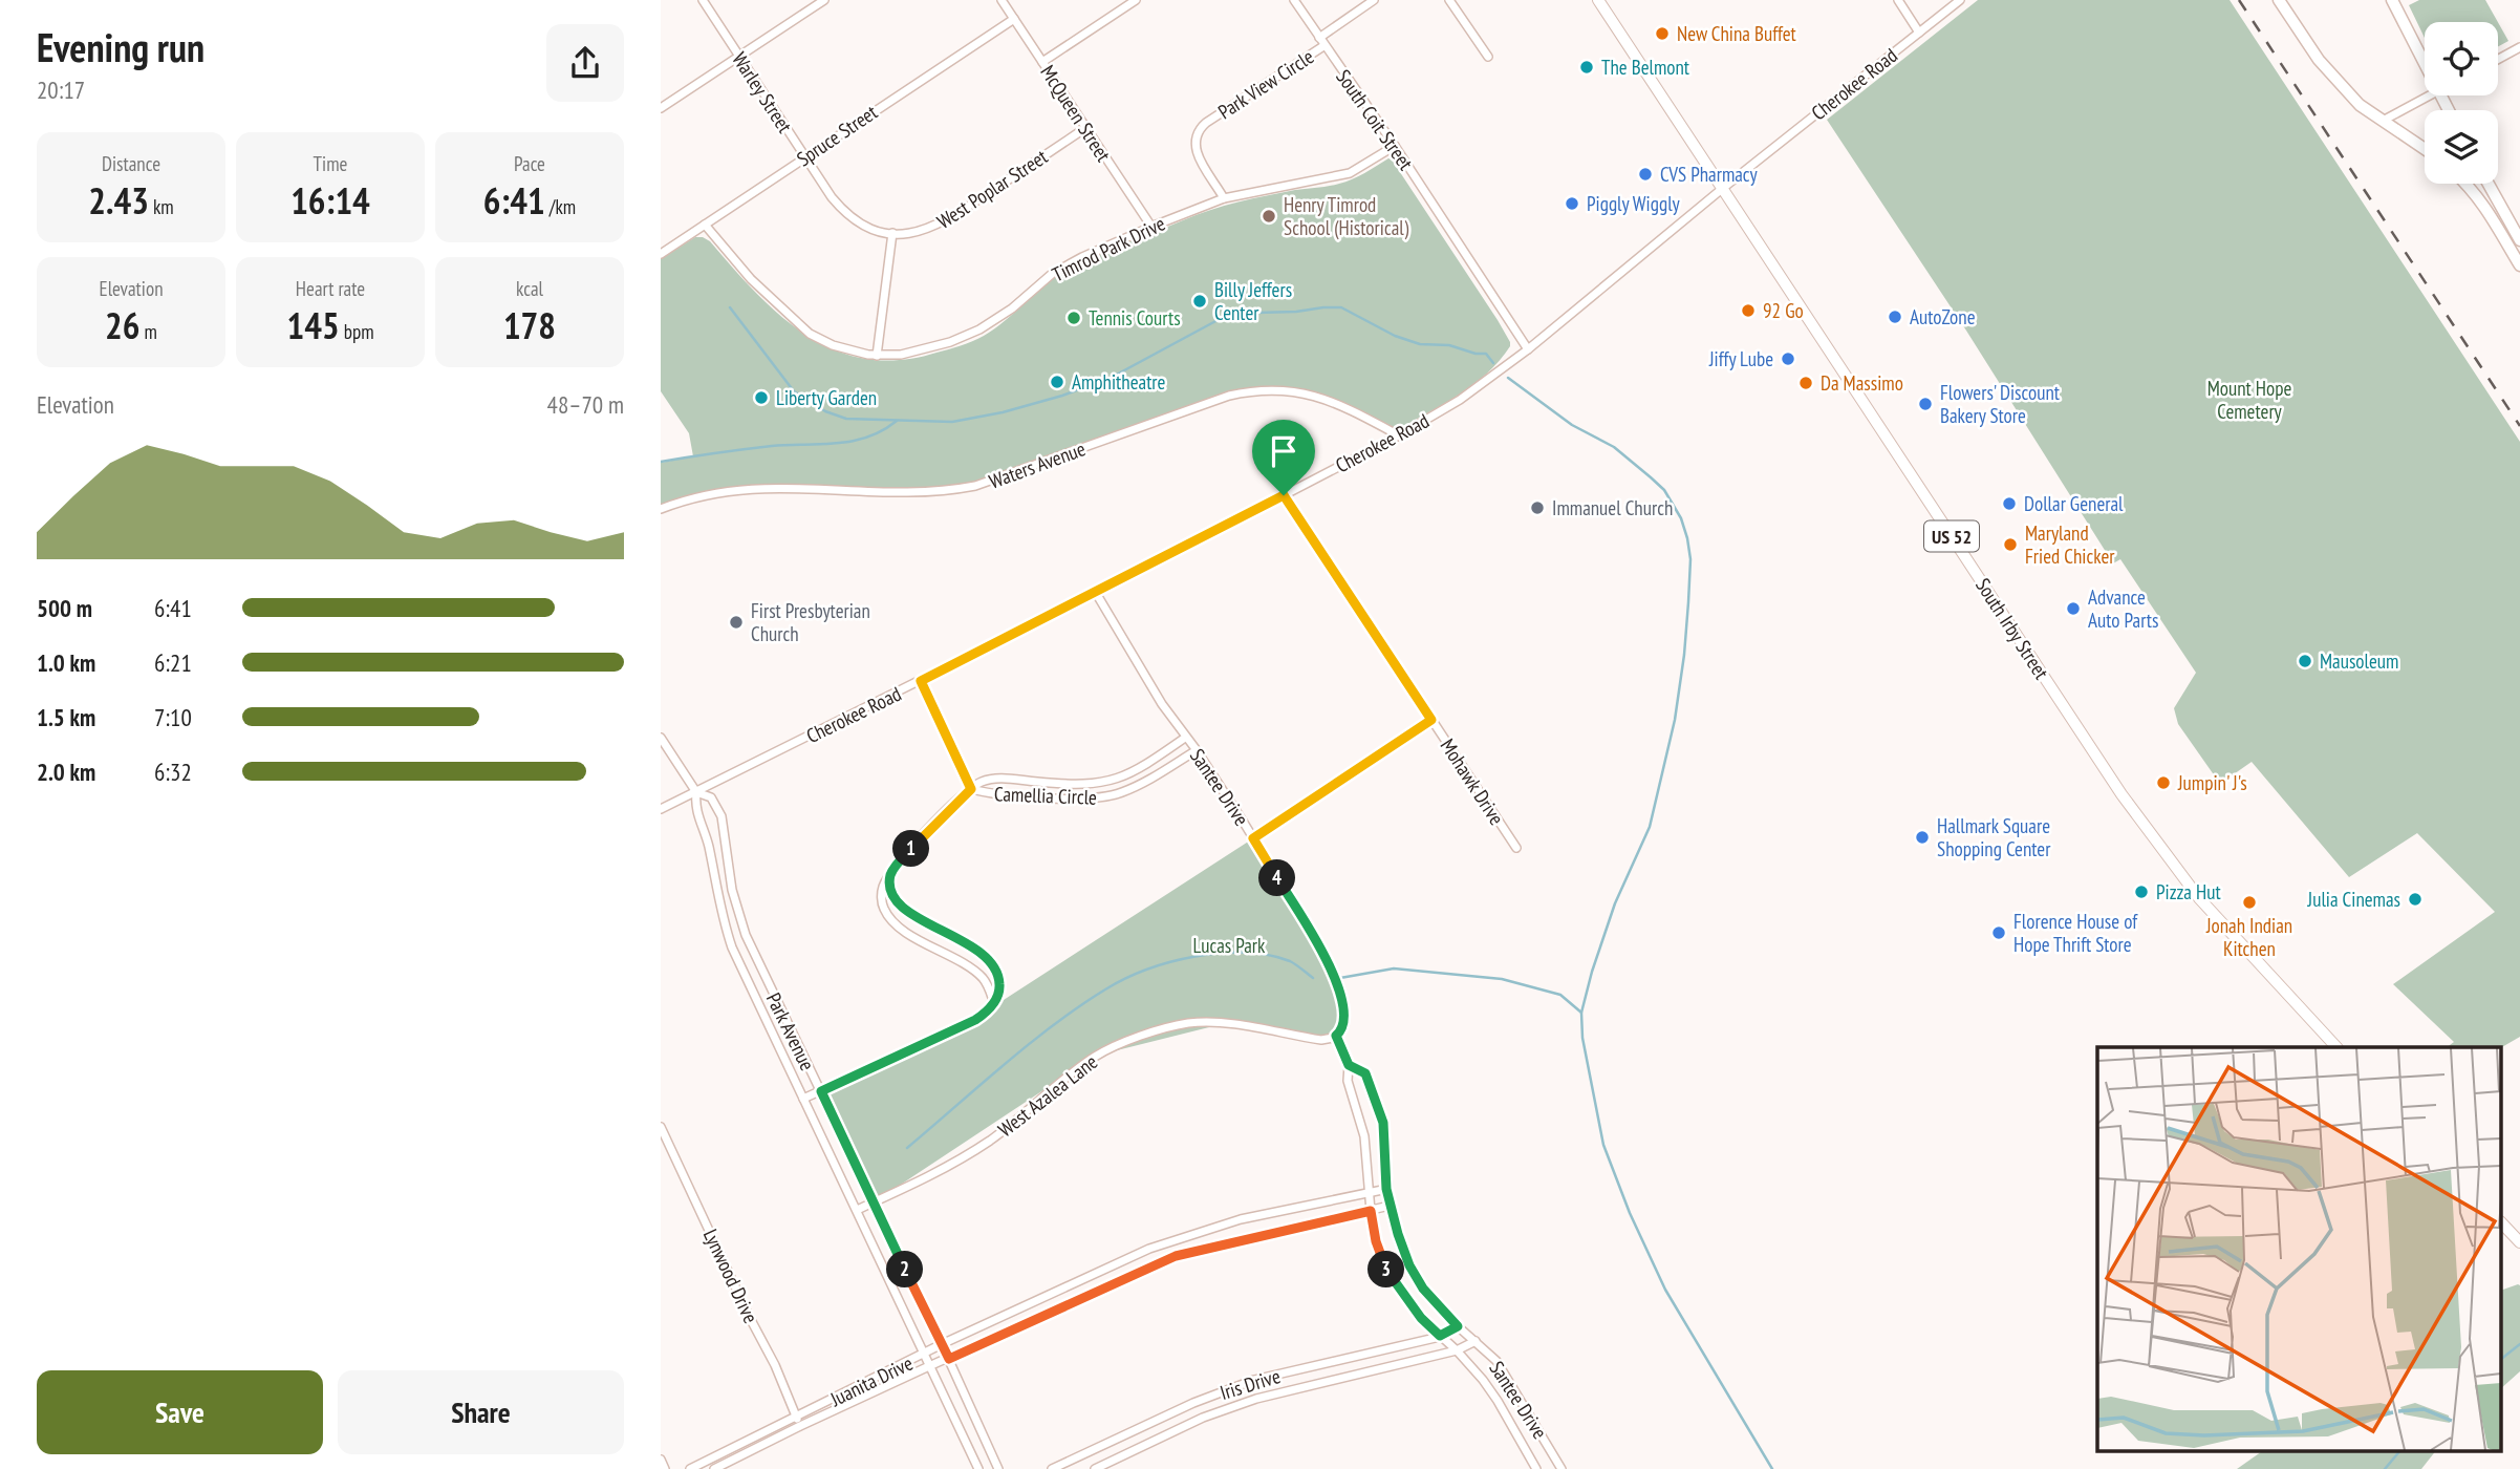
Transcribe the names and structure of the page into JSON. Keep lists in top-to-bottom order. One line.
{"streets":{"main road":["US 52","South Irby Street"],"street":["Park View Circle","Cherokee Road","Warley Street","McQueen Street","South Coit Street","Spruce Street","West Poplar Street","Timrod Park Drive","Waters Avenue","Mohawk Drive","Santee Drive","Camellia Circle","Park Avenue","West Azalea Lane","Lynwood Drive","Juanita Drive","Iris Drive"]},"crossings":[["Park View Circle","South Coit Street"],["Park View Circle","Timrod Park Drive"],["Cherokee Road","South Coit Street"],["Cherokee Road","Waters Avenue"],["Cherokee Road","South Irby Street"],["Cherokee Road","Mohawk Drive"],["Cherokee Road","Santee Drive"],["Cherokee Road","Park Avenue"],["Warley Street","Spruce Street"],["Warley Street","West Poplar Street"],["McQueen Street","Spruce Street"],["McQueen Street","West Poplar Street"],["McQueen Street","Timrod Park Drive"],["South Coit Street","Timrod Park Drive"],["Spruce Street","Timrod Park Drive"],["Santee Drive","Camellia Circle"],["Santee Drive","West Azalea Lane"],["Santee Drive","Juanita Drive"],["Santee Drive","Iris Drive"],["Park Avenue","West Azalea Lane"],["Park Avenue","Juanita Drive"],["Lynwood Drive","Juanita Drive"]],"parks":["Mount Hope Cemetery","Lucas Park"],"places":["New China Buffet","The Belmont","CVS Pharmacy","Piggly Wiggly","Henry Timrod School (Historical)","Billy Jeffers Center","92 Go","AutoZone","Tennis Courts","Jiffy Lube","Amphitheatre","Da Massimo","Liberty Garden","Flowers' Discount Bakery Store","Dollar General","Immanuel Church","Maryland Fried Chicker","Advance Auto Parts","First Presbyterian Church","Mausoleum","Jumpin' J's","Hallmark Square Shopping Center","Pizza Hut","Julia Cinemas","Jonah Indian Kitchen","Florence House of Hope Thrift Store"],"page":{"heading":["Evening run","20:17"],"stats":[["Distance","2.43 km"],["Time","16:14"],["Pace","6:41 /km"],["Elevation","26 m"],["Heart rate","145 bpm"],["kcal","178"]],"chart":["Elevation","48–70 m"],"list":[{"name":"500 m","note":"6:41"},{"name":"1.0 km","note":"6:21"},{"name":"1.5 km","note":"7:10"},{"name":"2.0 km","note":"6:32"}],"pins":["1","4","2","3"],"buttons":["Save","Share"]}}
